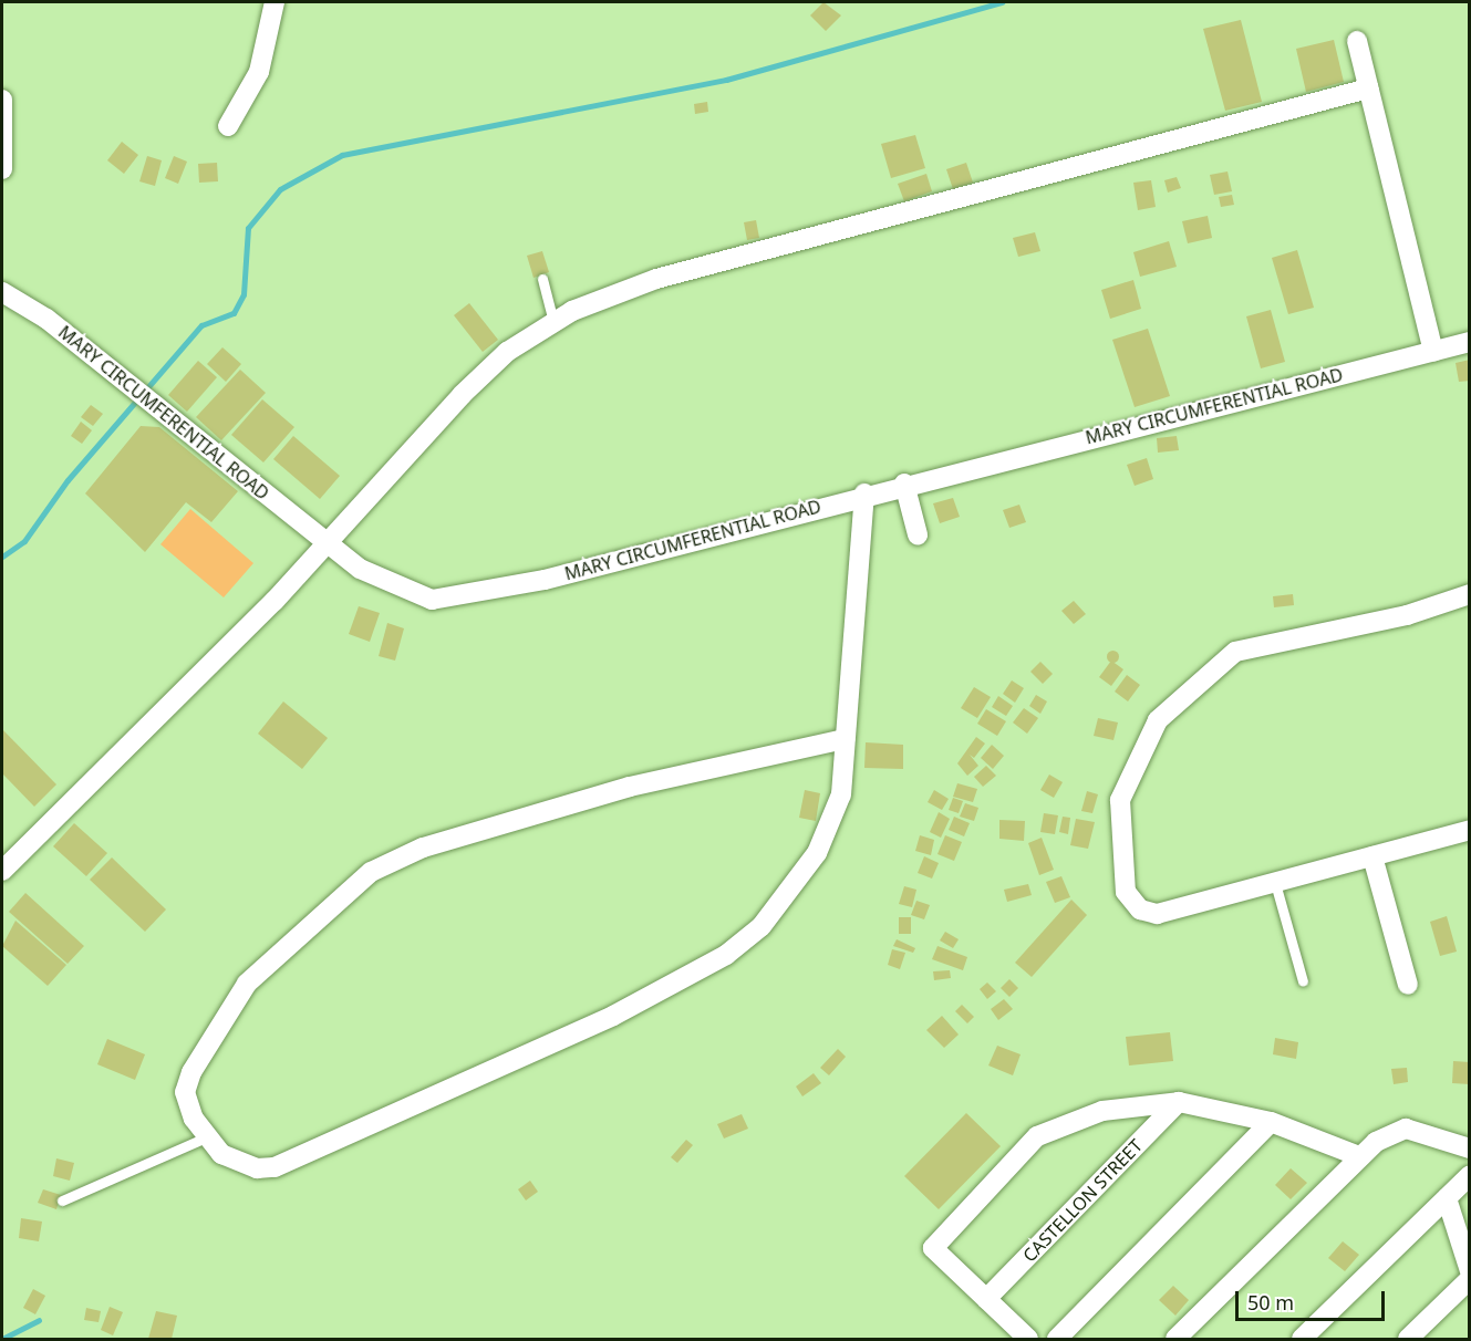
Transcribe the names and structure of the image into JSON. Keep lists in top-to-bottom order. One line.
{"streets":{"street":["MARY CIRCUMFERENTIAL ROAD","CASTELLON STREET"]},"scale_bar":"50 m"}
